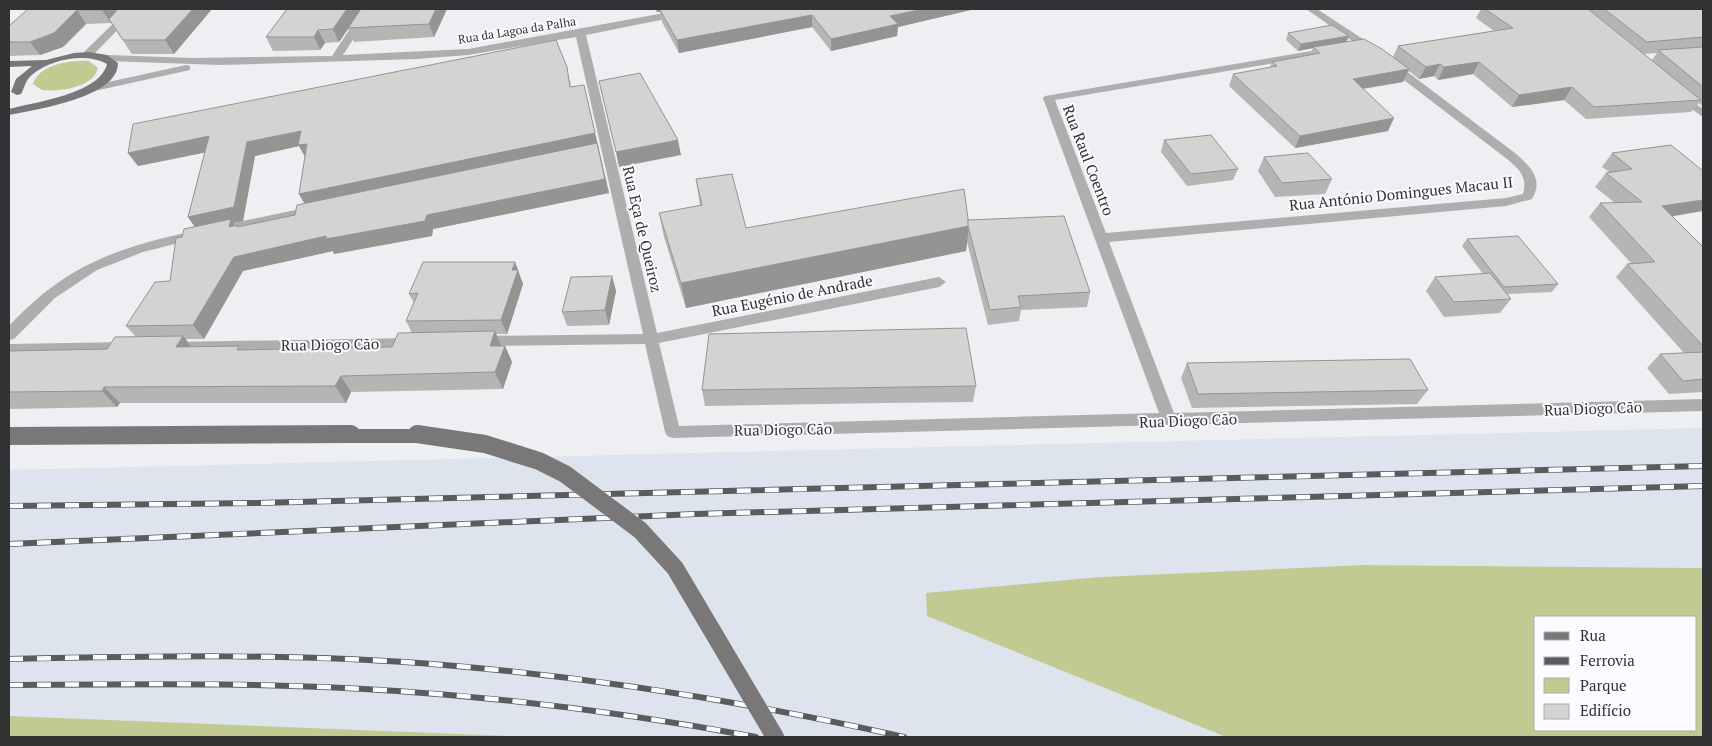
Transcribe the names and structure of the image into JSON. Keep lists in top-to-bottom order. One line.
{"streets":{"street":["Rua da Lagoa da Palha","Rua Raul Coentro","Rua António Domingues Macau II","Rua Eça de Queiroz","Rua Eugénio de Andrade","Rua Diogo Cão"]},"crossings":[["Rua da Lagoa da Palha","Rua Eça de Queiroz"],["Rua Raul Coentro","Rua António Domingues Macau II"],["Rua Raul Coentro","Rua Diogo Cão"],["Rua Eça de Queiroz","Rua Eugénio de Andrade"],["Rua Eça de Queiroz","Rua Diogo Cão"]],"legend":["Rua","Ferrovia","Parque","Edifício"]}
